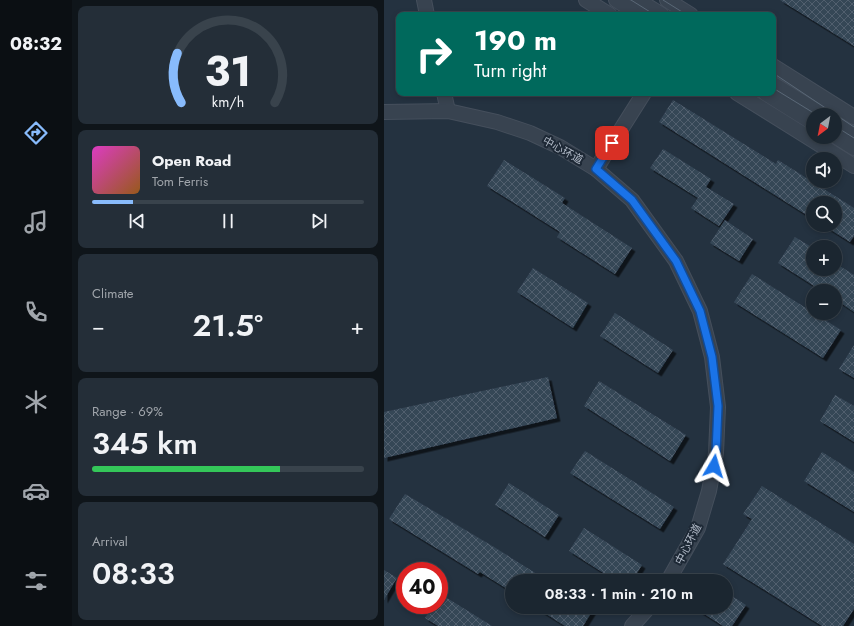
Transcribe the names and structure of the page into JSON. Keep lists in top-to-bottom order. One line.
{"streets":{"street":["中心环道"]},"north":"bottom left","page":{"tabs":"08:32","turn":["190 m","Turn right"],"map_buttons":["+","−"],"song":["Open Road","Tom Ferris"],"tile":["Climate",["Range · 69%","345 km"],["Arrival","08:33"]],"heat":["−","21.5°","+"],"limit":"40","trip":"08:33 · 1 min · 210 m","gauge":["31","km/h"]}}
